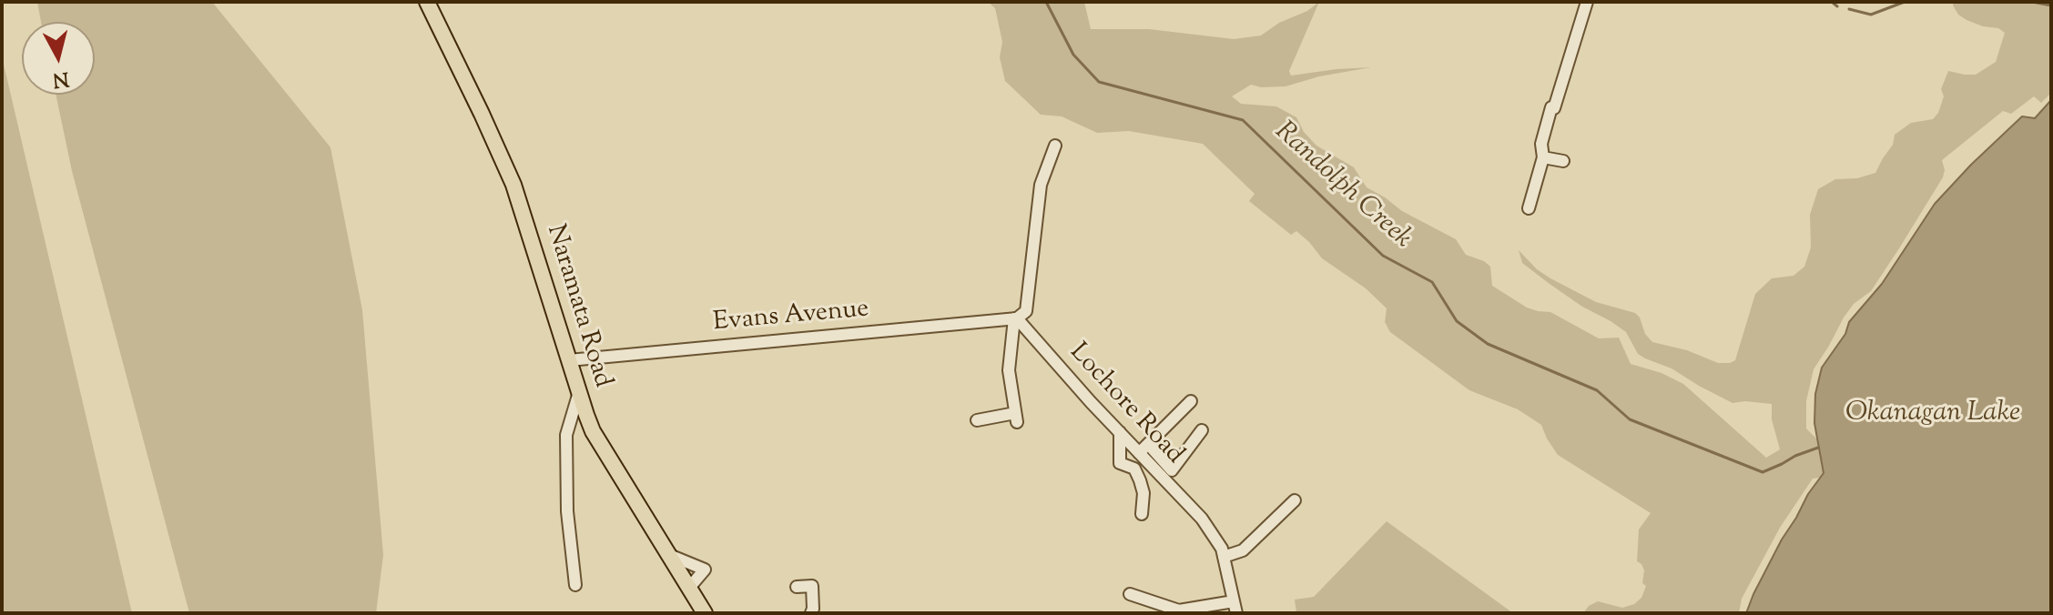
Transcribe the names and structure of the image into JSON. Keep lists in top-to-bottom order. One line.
{"streets":{"main road":["Naramata Road"],"street":["Evans Avenue","Lochore Road"]},"crossings":[["Naramata Road","Evans Avenue"],["Evans Avenue","Lochore Road"]],"water":["Randolph Creek","Okanagan Lake"],"north":"bottom"}
